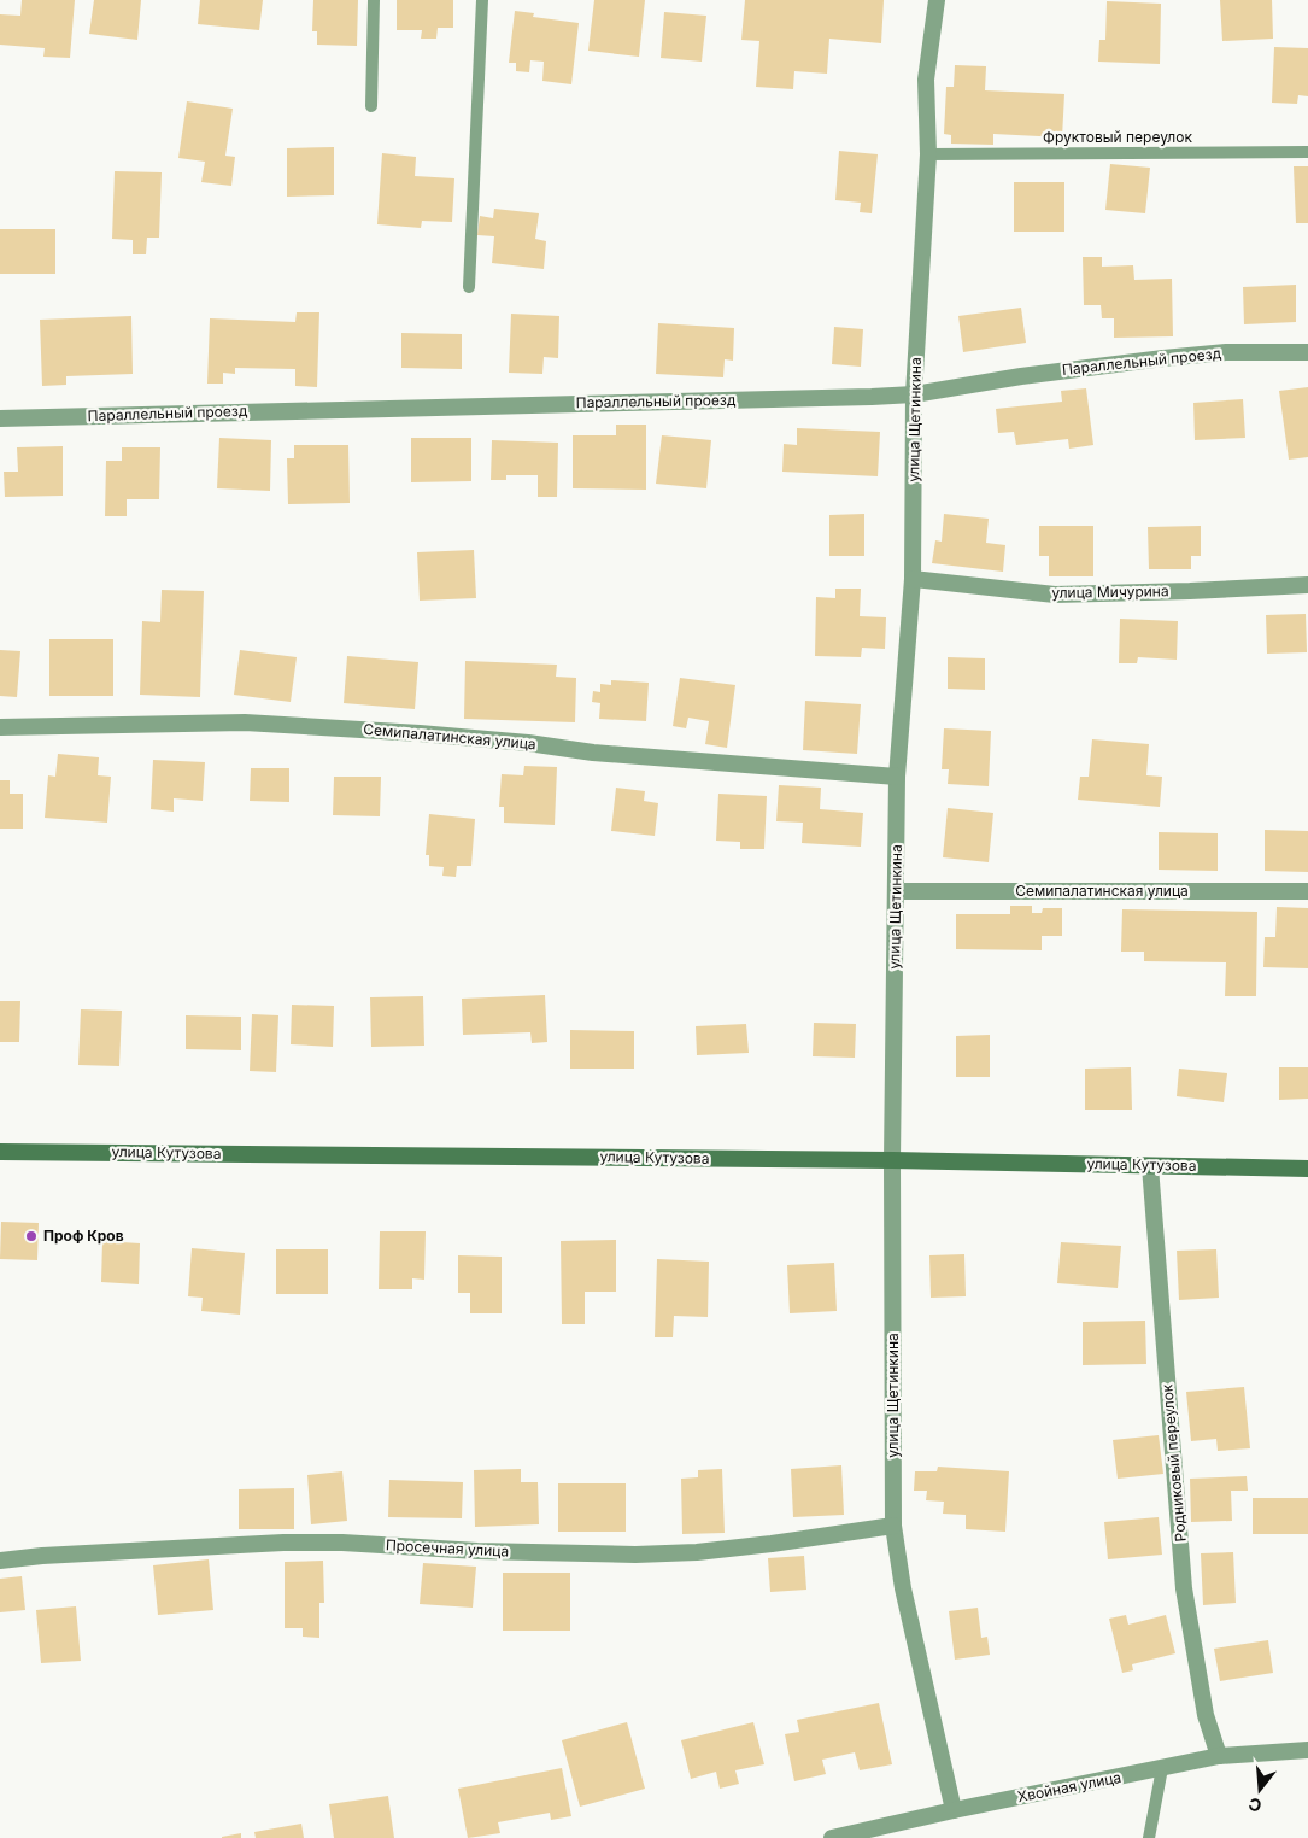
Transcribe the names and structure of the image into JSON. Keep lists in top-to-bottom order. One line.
{"streets":{"main road":["улица Кутузова"],"street":["Параллельный проезд","улица Щетинкина","улица Мичурина","Семипалатинская улица","Родниковый переулок","Просечная улица","Хвойная улица"],"lane":["Фруктовый переулок"]},"crossings":[["Фруктовый переулок","улица Щетинкина"],["Параллельный проезд","улица Щетинкина"],["улица Щетинкина","улица Мичурина"],["улица Щетинкина","Семипалатинская улица"],["улица Щетинкина","улица Кутузова"],["улица Щетинкина","Просечная улица"],["улица Щетинкина","Хвойная улица"],["улица Кутузова","Родниковый переулок"],["Родниковый переулок","Хвойная улица"]],"places":["Проф Кров"],"north":"bottom"}
